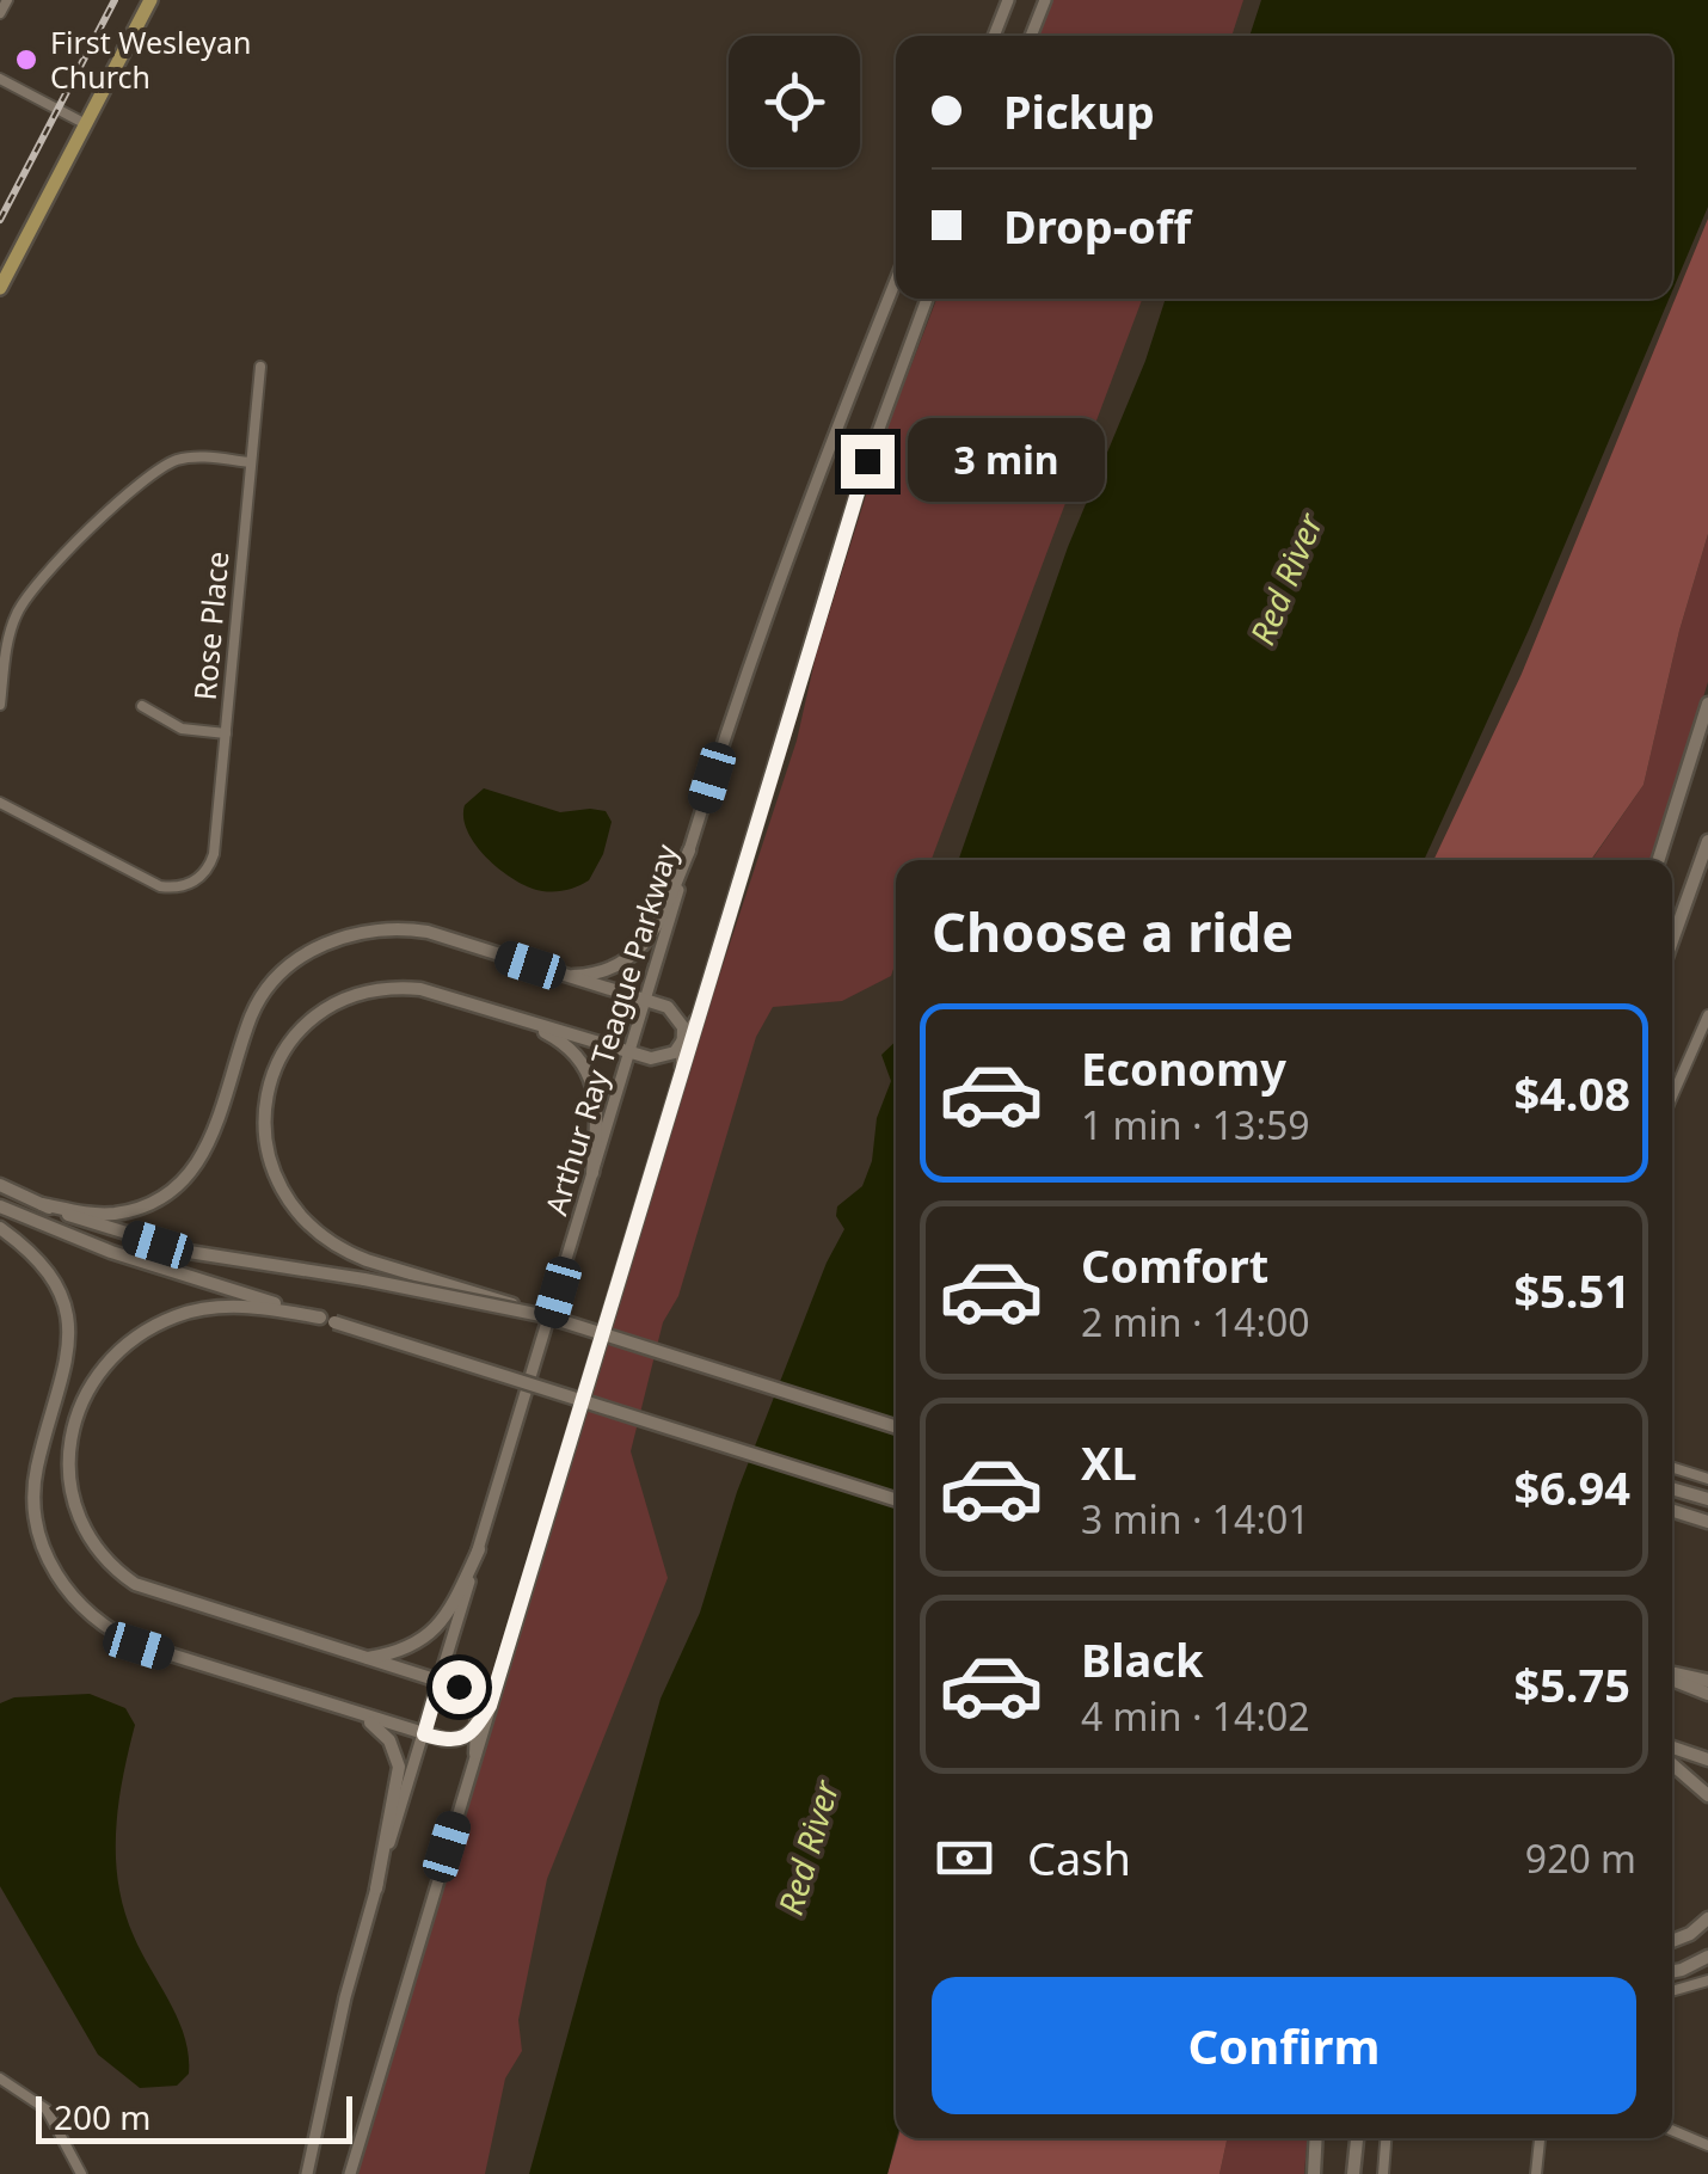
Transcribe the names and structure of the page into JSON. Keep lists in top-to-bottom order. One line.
{"streets":{"street":["Rose Place","Arthur Ray Teague Parkway"]},"water":["Red River"],"places":["First Wesleyan Church"],"scale_bar":"200 m","page":{"banner":["Pickup","Drop-off"],"bubble":"3 min","heading":"Choose a ride","list":[{"name":"Economy","note":"1 min · 13:59","value":"$4.08"},{"name":"Comfort","note":"2 min · 14:00","value":"$5.51"},{"name":"XL","note":"3 min · 14:01","value":"$6.94"},{"name":"Black","note":"4 min · 14:02","value":"$5.75"}],"pay":["Cash","920 m"],"buttons":"Confirm","scale":"200 m"}}
